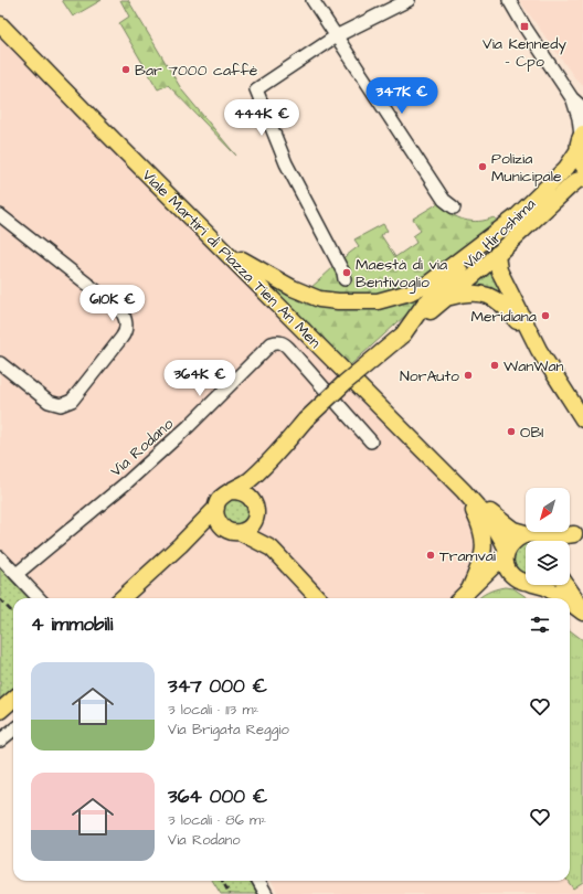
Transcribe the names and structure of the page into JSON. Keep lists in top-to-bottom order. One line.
{"streets":{"main road":["Via Hiroshima","Viale Martiri di Piazza Tien An Men"],"street":["Via Rodano"]},"places":{"transit":["Via Kennedy - Cpo"],"other":["Bar 7000 caffè","Polizia Municipale","Maestà di via Bentivoglio","Meridiana","WanWan","NorAuto","OBI","Tramvai"]},"north":"bottom left","page":{"price":["347K €","444K €","610K €","364K €"],"heading":"4 immobili","list":[{"name":"347 000 €","note":"3 locali · 113 m² · Via Brigata Reggio"},{"name":"364 000 €","note":"3 locali · 86 m² · Via Rodano"}]}}
